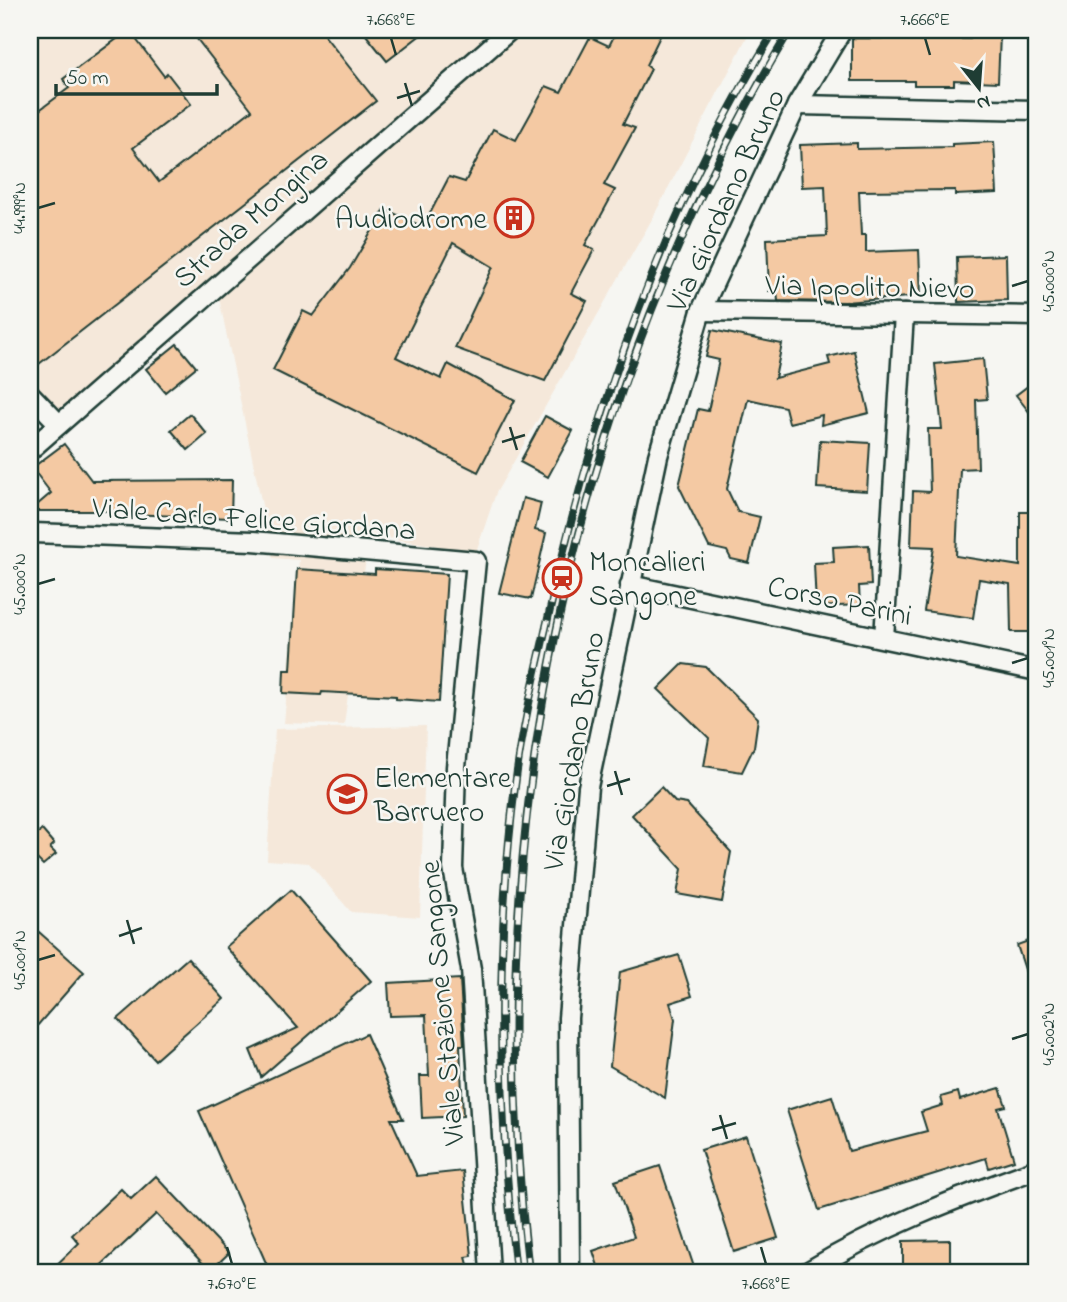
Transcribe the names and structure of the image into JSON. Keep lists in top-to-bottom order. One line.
{"streets":{"street":["Via Giordano Bruno","Strada Mongina","Via Ippolito Nievo","Viale Carlo Felice Giordana","Corso Parini","Viale Stazione Sangone"]},"crossings":[["Via Giordano Bruno","Via Ippolito Nievo"],["Via Giordano Bruno","Corso Parini"],["Viale Carlo Felice Giordana","Viale Stazione Sangone"]],"places":{"building":["Audiodrome"],"station":["Moncalieri Sangone"],"school or university":["Elementare Barruero"]},"scale_bar":"50 m","north":"bottom","coordinates":["7.668°E","7.666°E","44.999°N","45.000°N","45.001°N","45.002°N","7.670°E"]}
